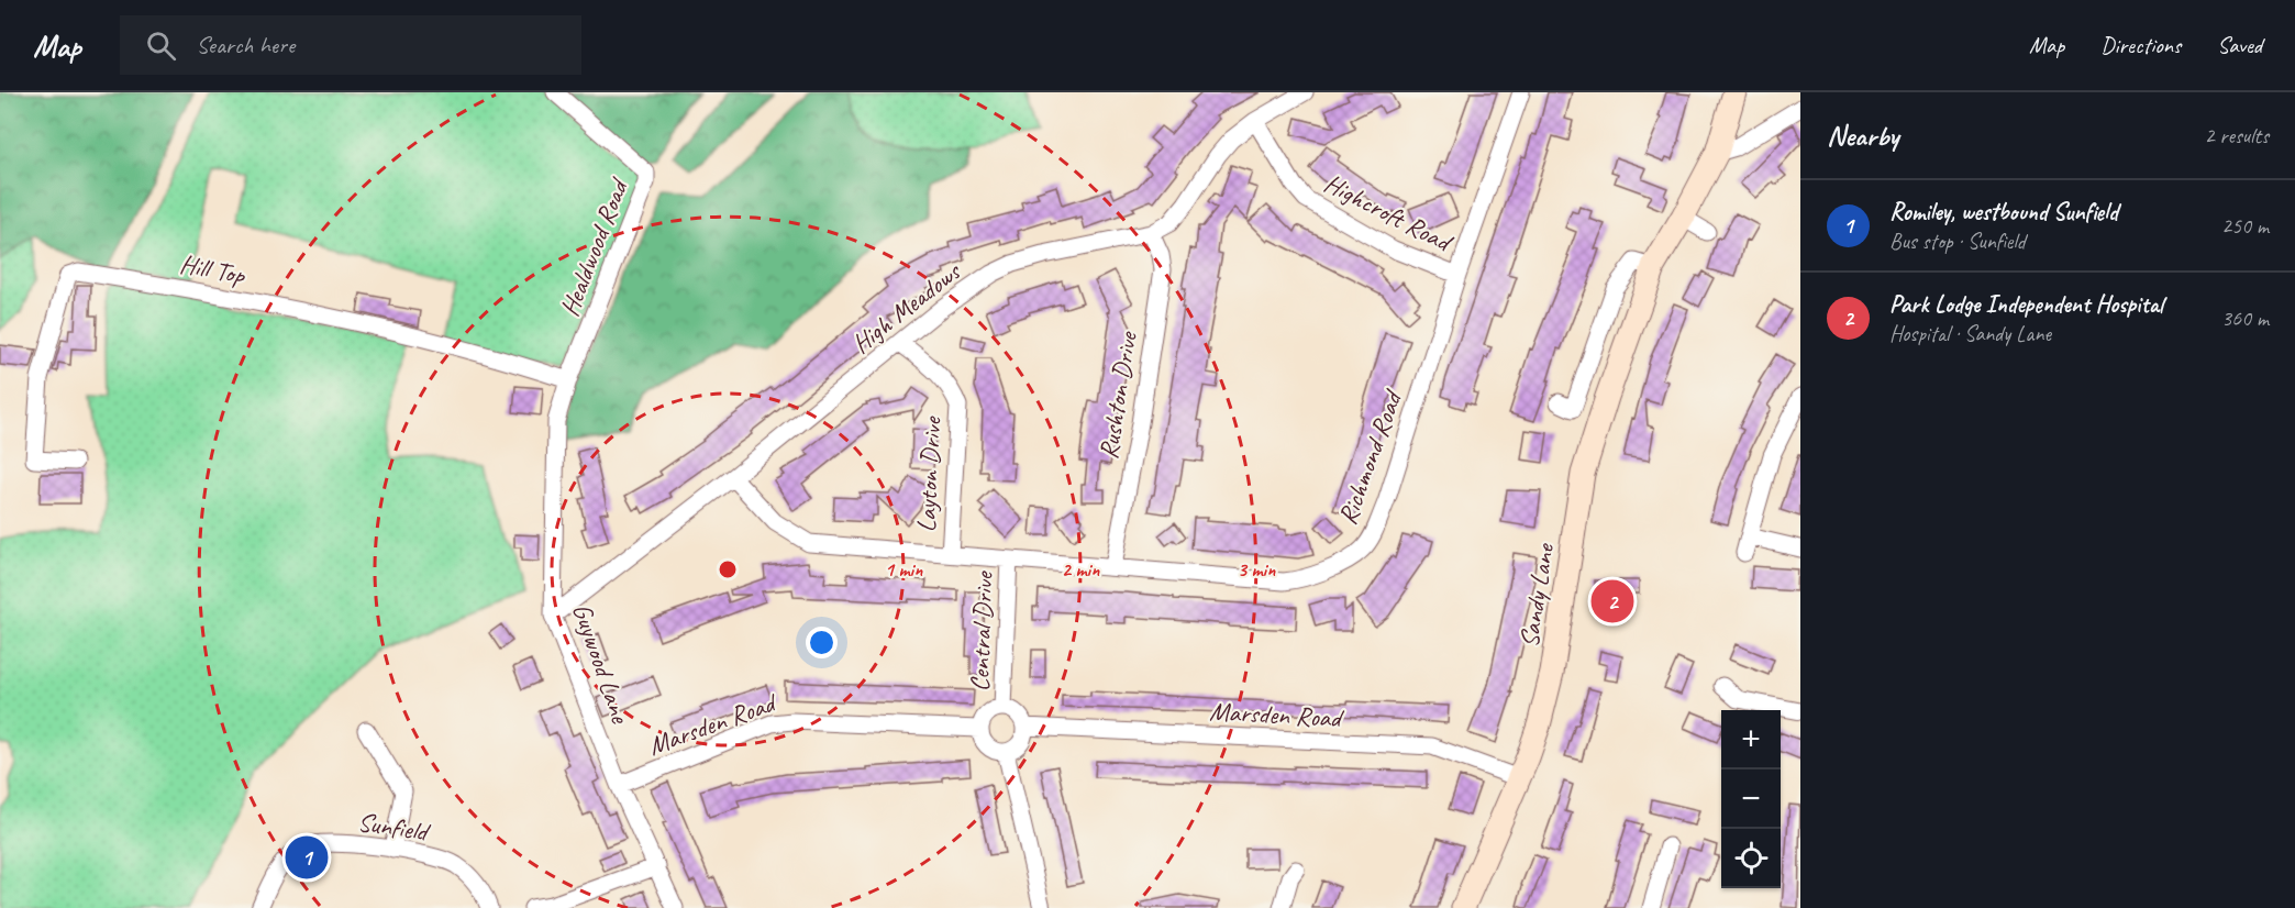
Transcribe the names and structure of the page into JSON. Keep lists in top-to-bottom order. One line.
{"streets":{"street":["Highcroft Road","Healdwood Road","Hill Top","High Meadows","Rushton Drive","Richmond Road","Layton Drive","Sandy Lane","Central Drive","Guywood Lane","Marsden Road","Sunfield"]},"crossings":[["Highcroft Road","High Meadows"],["Highcroft Road","Richmond Road"],["Healdwood Road","Hill Top"],["Healdwood Road","Guywood Lane"],["Hill Top","Guywood Lane"],["High Meadows","Rushton Drive"],["High Meadows","Richmond Road"],["High Meadows","Layton Drive"],["High Meadows","Guywood Lane"],["Rushton Drive","Richmond Road"],["Richmond Road","Layton Drive"],["Richmond Road","Central Drive"],["Sandy Lane","Marsden Road"],["Central Drive","Marsden Road"],["Guywood Lane","Marsden Road"]],"page":{"header":"Map","search":"Search here","nav":["Map","Directions","Saved"],"heading":["Nearby","2 results"],"list":[{"mark":"1","name":"Romiley, westbound Sunfield","note":"Bus stop · Sunfield","value":"250 m"},{"mark":"2","name":"Park Lodge Independent Hospital","note":"Hospital · Sandy Lane","value":"360 m"}],"pins":["2","1"],"map_buttons":["+","−"]},"rings":["1 min","2 min","3 min"]}
